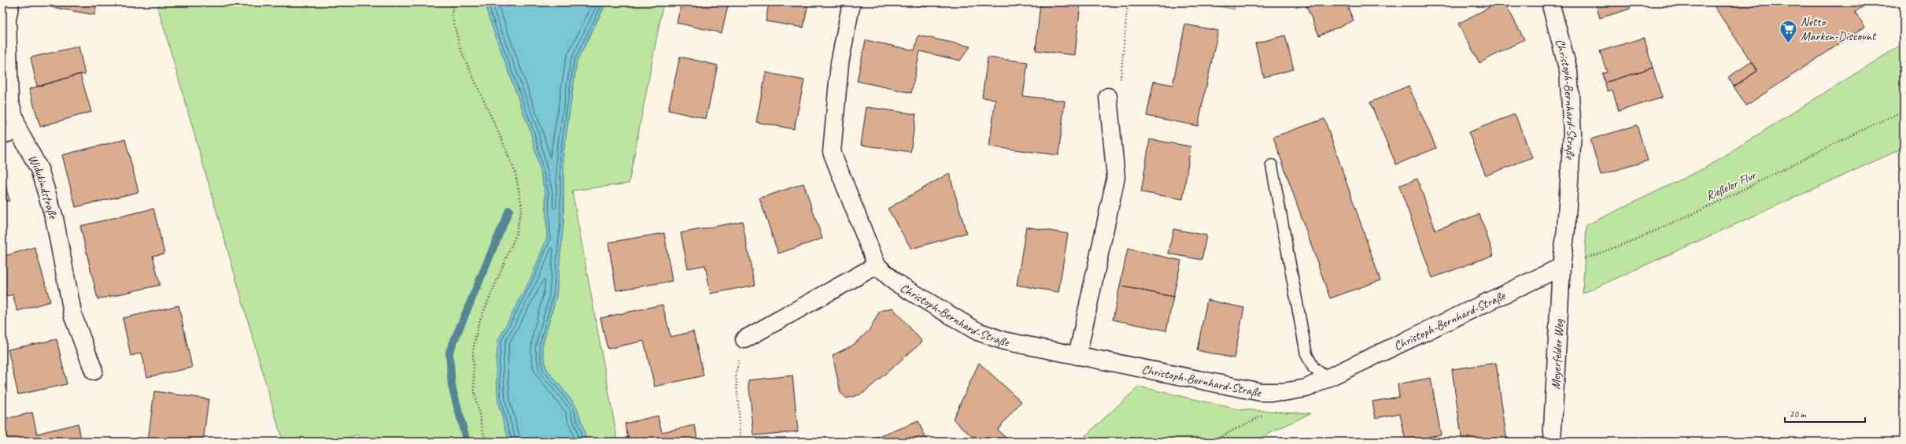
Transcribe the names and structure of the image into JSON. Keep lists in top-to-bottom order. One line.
{"streets":{"street":["Christoph-Bernhard-Straße","Widukindstraße","Meyerfelder Weg"],"path":["Rießeler Flur"]},"crossings":[["Christoph-Bernhard-Straße","Rießeler Flur"],["Christoph-Bernhard-Straße","Meyerfelder Weg"],["Rießeler Flur","Meyerfelder Weg"]],"places":{"supermarket":["Netto Marken-Discount"]},"scale_bar":"20 m"}
